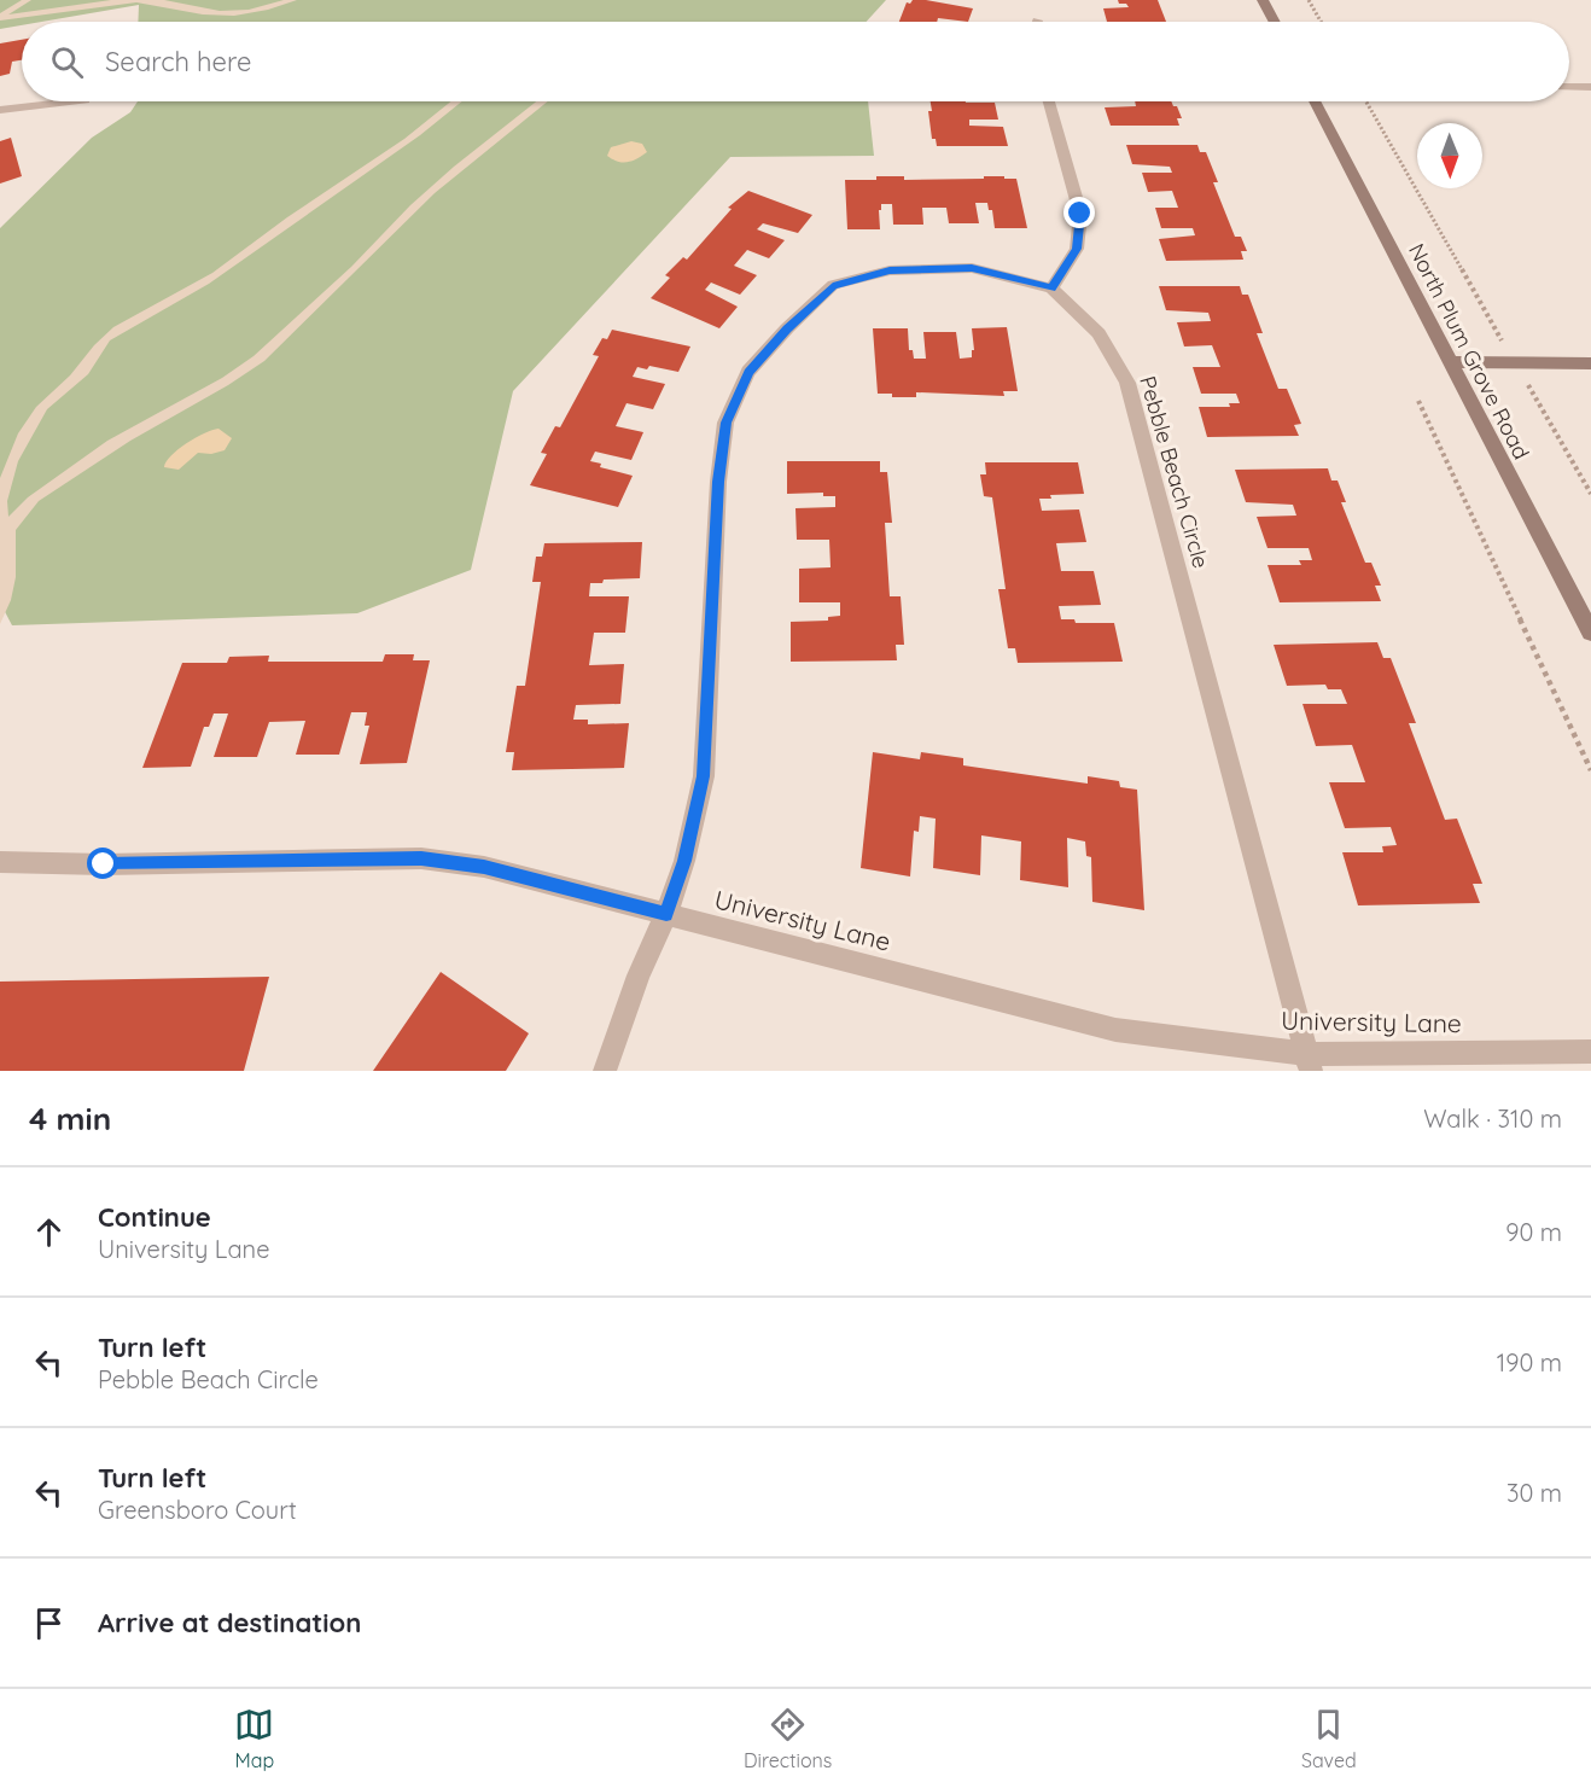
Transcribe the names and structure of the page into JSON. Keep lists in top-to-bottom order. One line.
{"streets":{"street":["North Plum Grove Road","Pebble Beach Circle","University Lane"]},"crossings":[["Pebble Beach Circle","University Lane"]],"north":"bottom","page":{"search":"Search here","heading":["4 min","Walk · 310 m"],"list":[["Continue","University Lane","90 m"],["Turn left","Pebble Beach Circle","190 m"],["Turn left","Greensboro Court","30 m"],"Arrive at destination"],"nav":["Map","Directions","Saved"]}}
